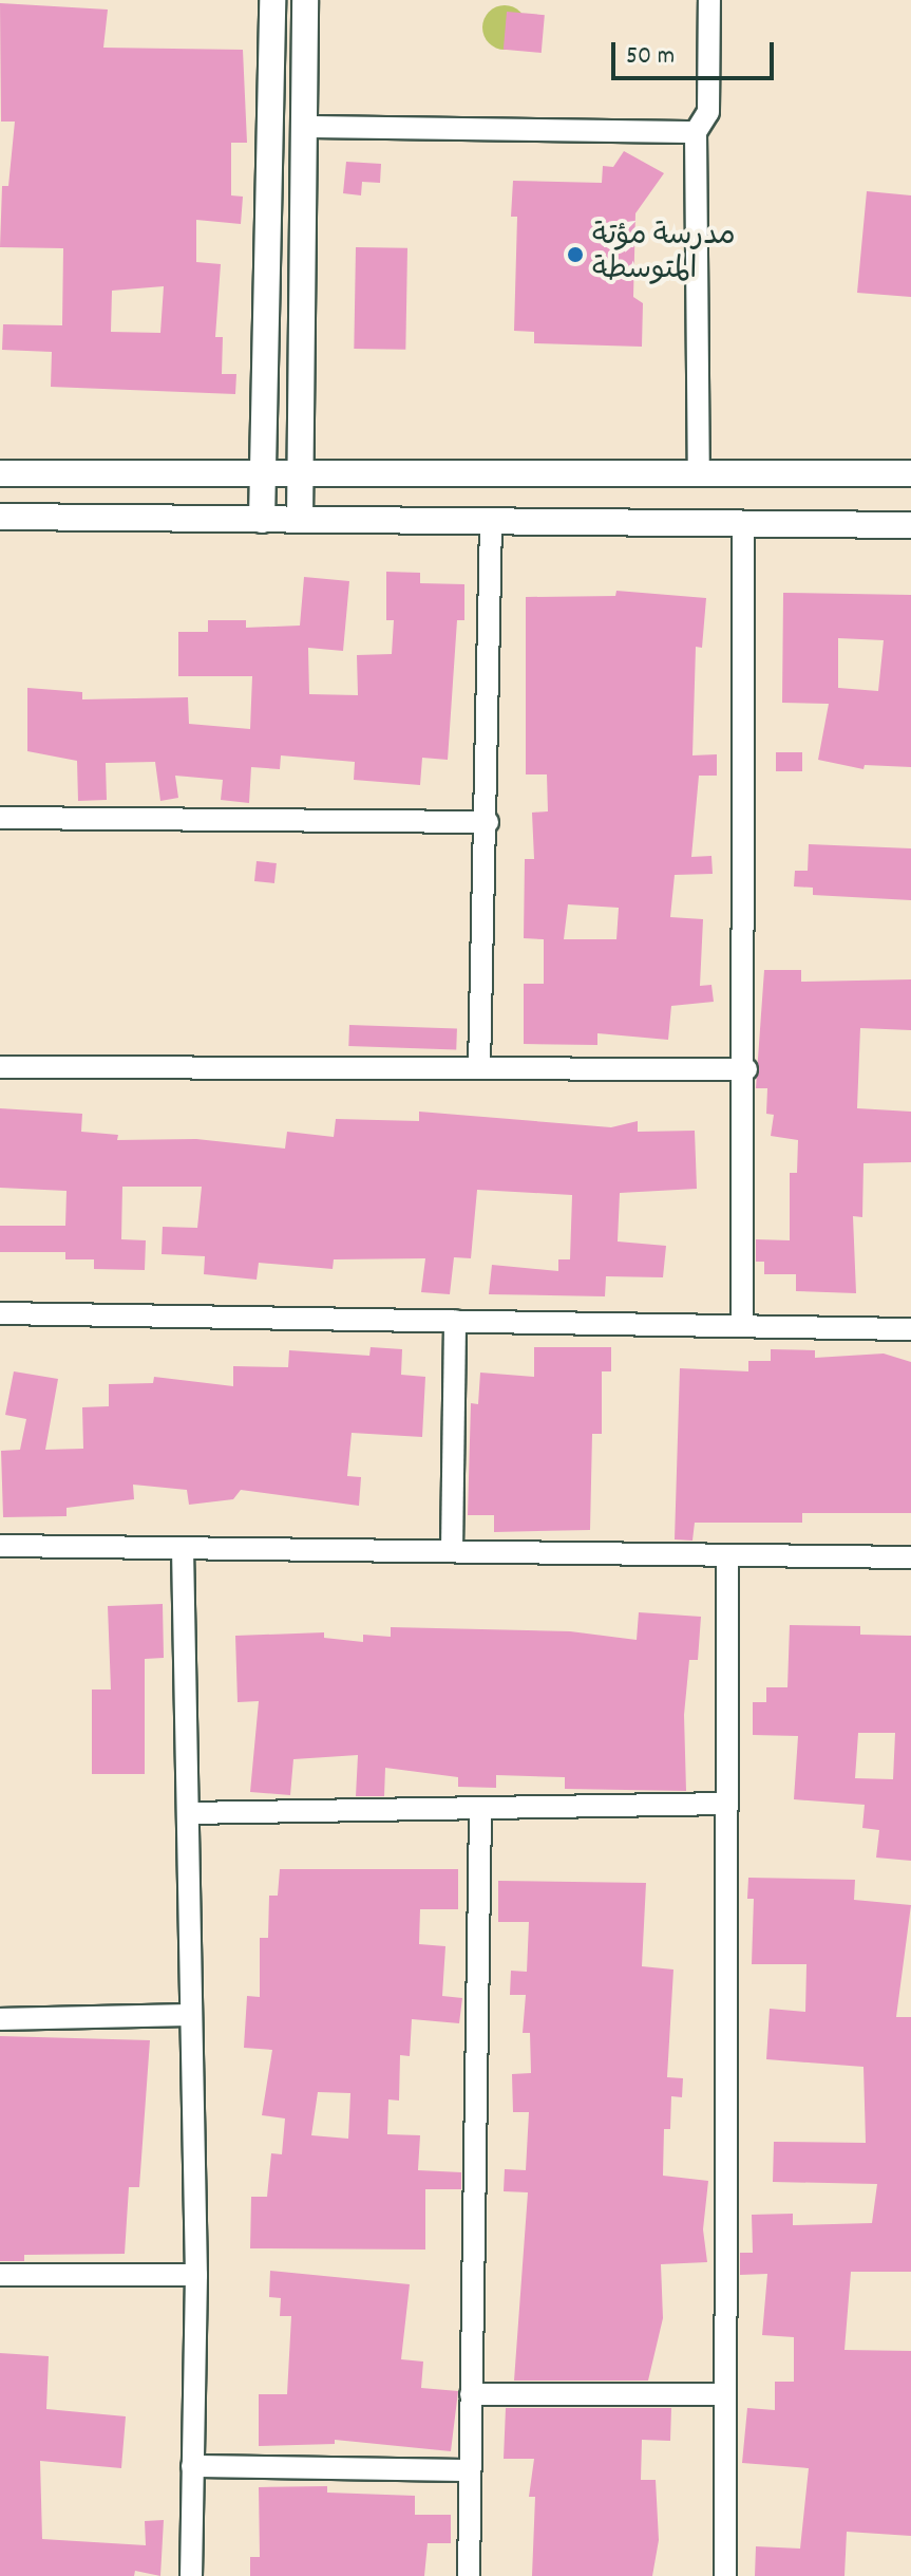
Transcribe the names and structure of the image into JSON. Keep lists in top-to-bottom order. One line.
{"places":["مدرسة مؤتة المتوسطة"],"scale_bar":"50 m"}
